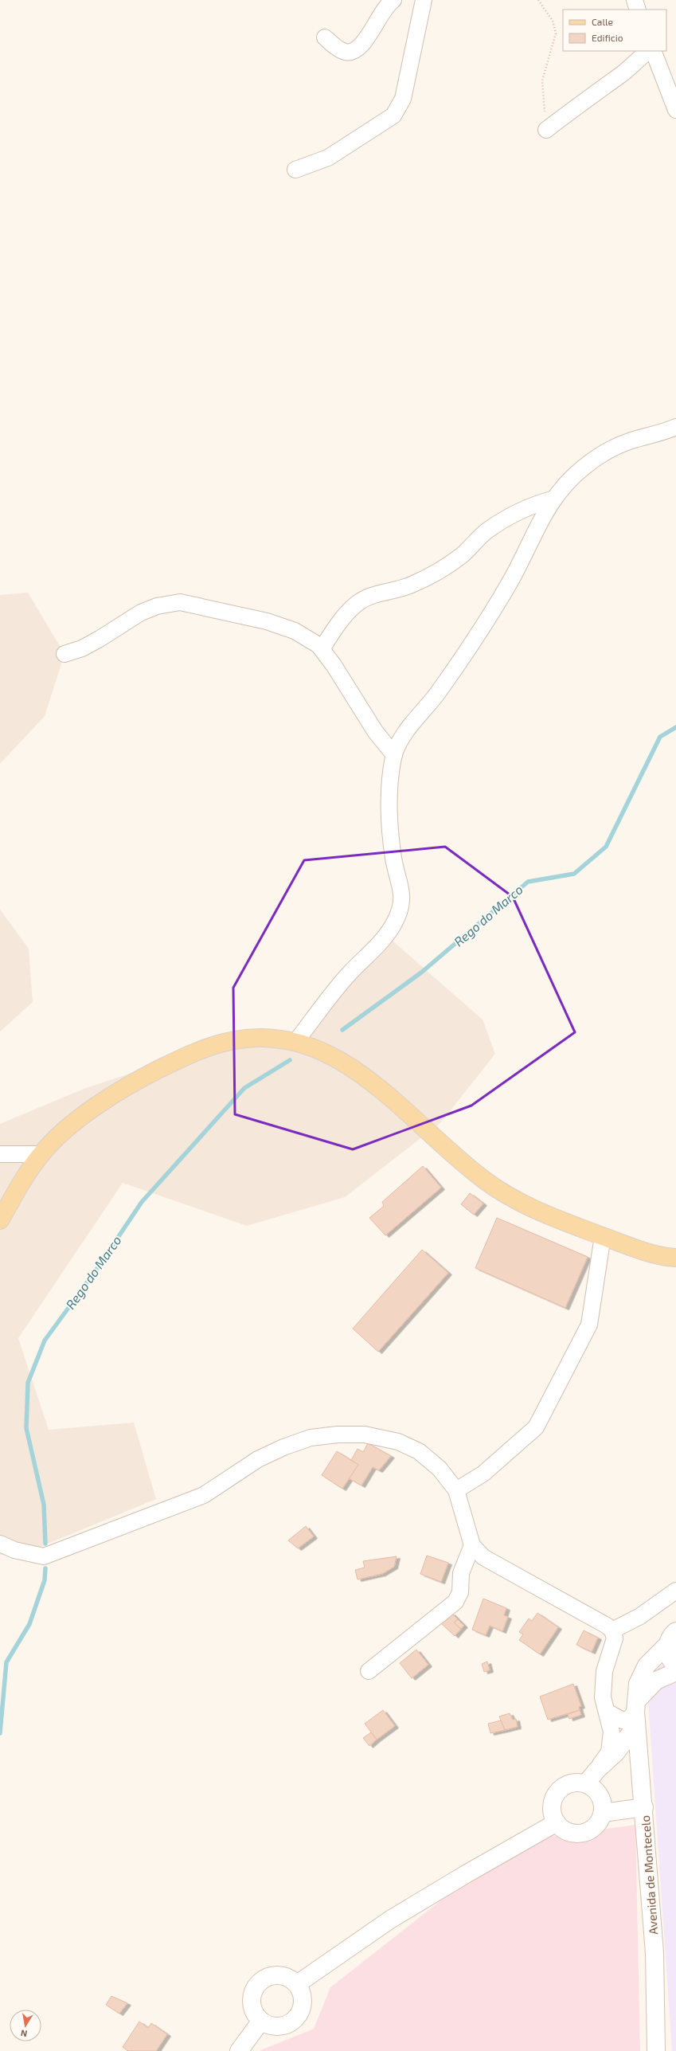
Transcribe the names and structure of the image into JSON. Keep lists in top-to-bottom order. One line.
{"streets":{"street":["Avenida de Montecelo"]},"water":["Rego do Marco"],"legend":["Calle","Edificio"],"north":"bottom"}
